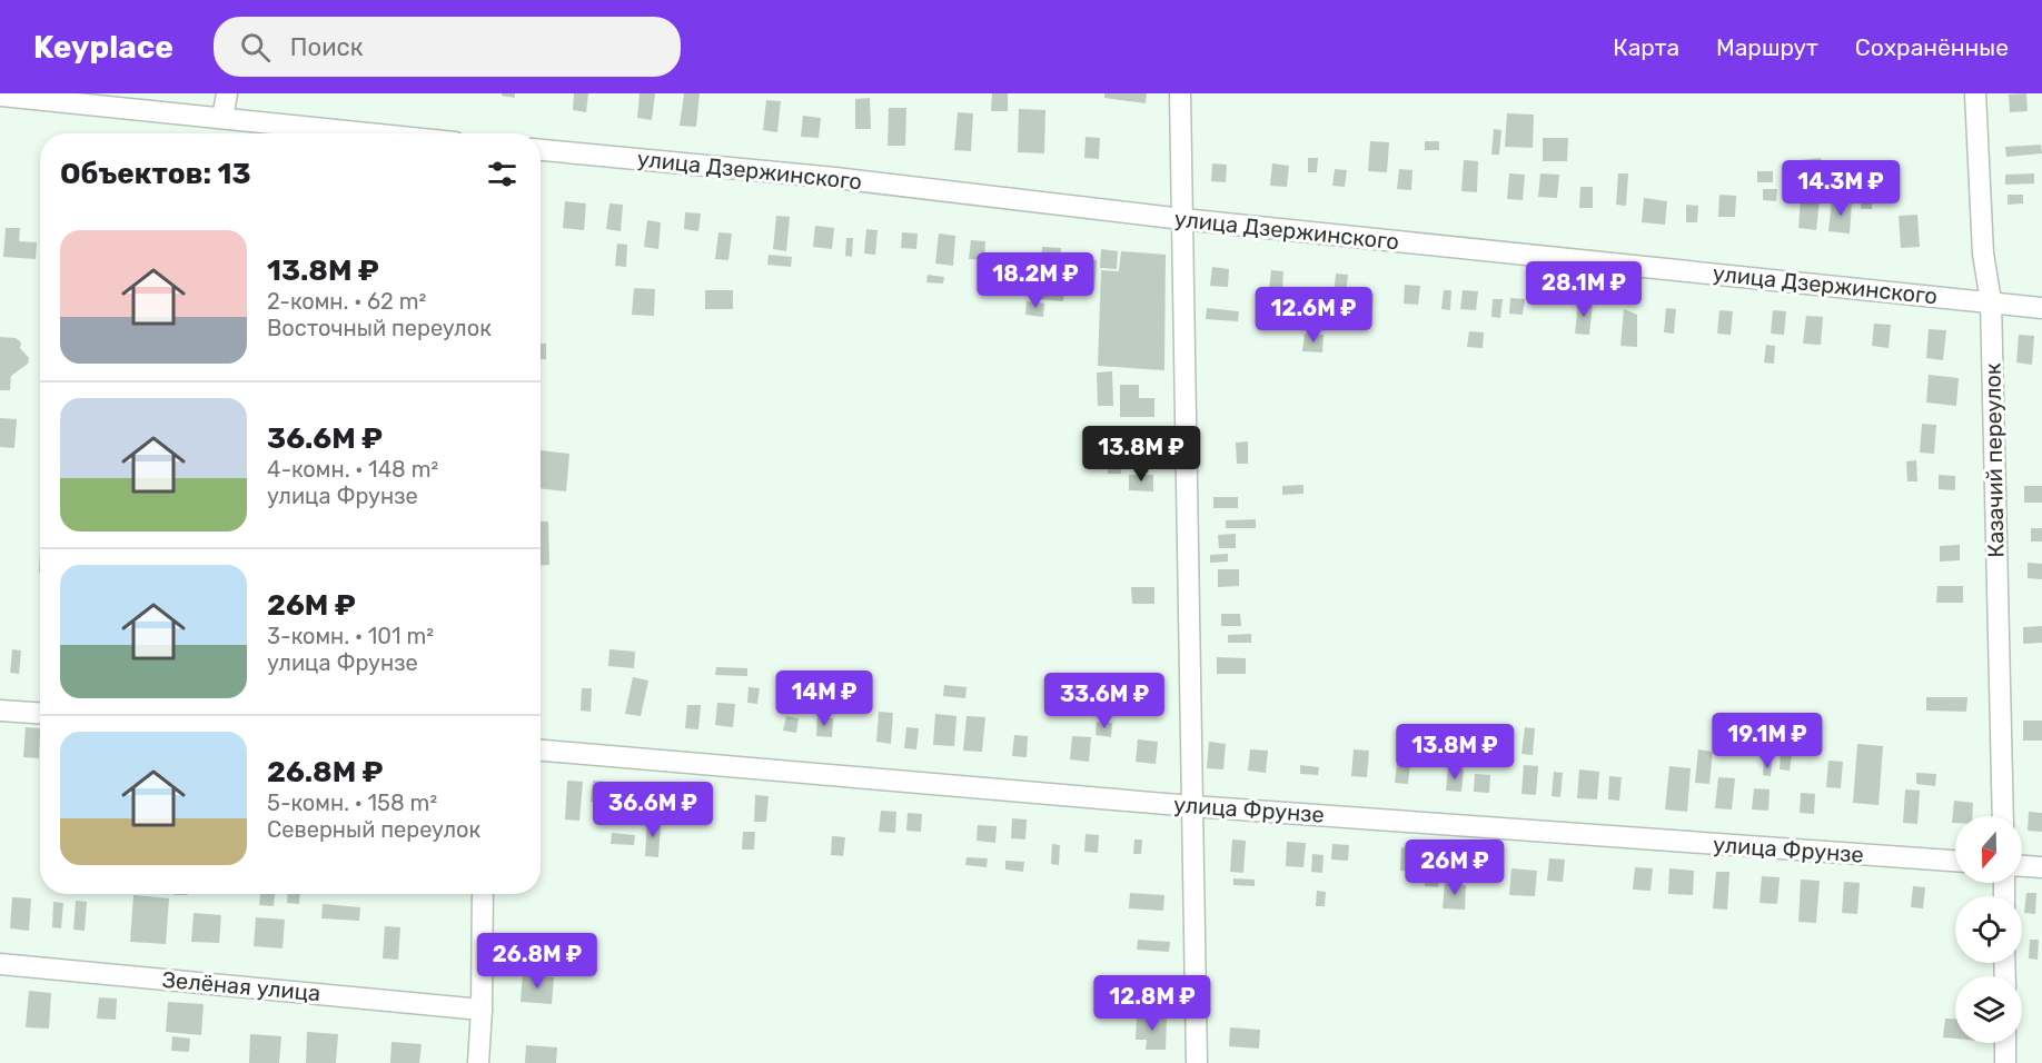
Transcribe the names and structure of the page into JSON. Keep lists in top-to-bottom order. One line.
{"streets":{"street":["улица Дзержинского","Казачий переулок","улица Фрунзе","Зелёная улица"]},"crossings":[["улица Дзержинского","Казачий переулок"]],"north":"bottom","page":{"header":"Keyplace","search":"Поиск","nav":["Карта","Маршрут","Сохранённые"],"heading":"Объектов: 13","price":["14.3M ₽","18.2M ₽","28.1M ₽","12.6M ₽","13.8M ₽","14M ₽","33.6M ₽","19.1M ₽","13.8M ₽","36.6M ₽","26M ₽","26.8M ₽","12.8M ₽"],"list":[{"name":"13.8M ₽","note":"2-комн. · 62 m² · Восточный переулок"},{"name":"36.6M ₽","note":"4-комн. · 148 m² · улица Фрунзе"},{"name":"26M ₽","note":"3-комн. · 101 m² · улица Фрунзе"},{"name":"26.8M ₽","note":"5-комн. · 158 m² · Северный переулок"}]}}
